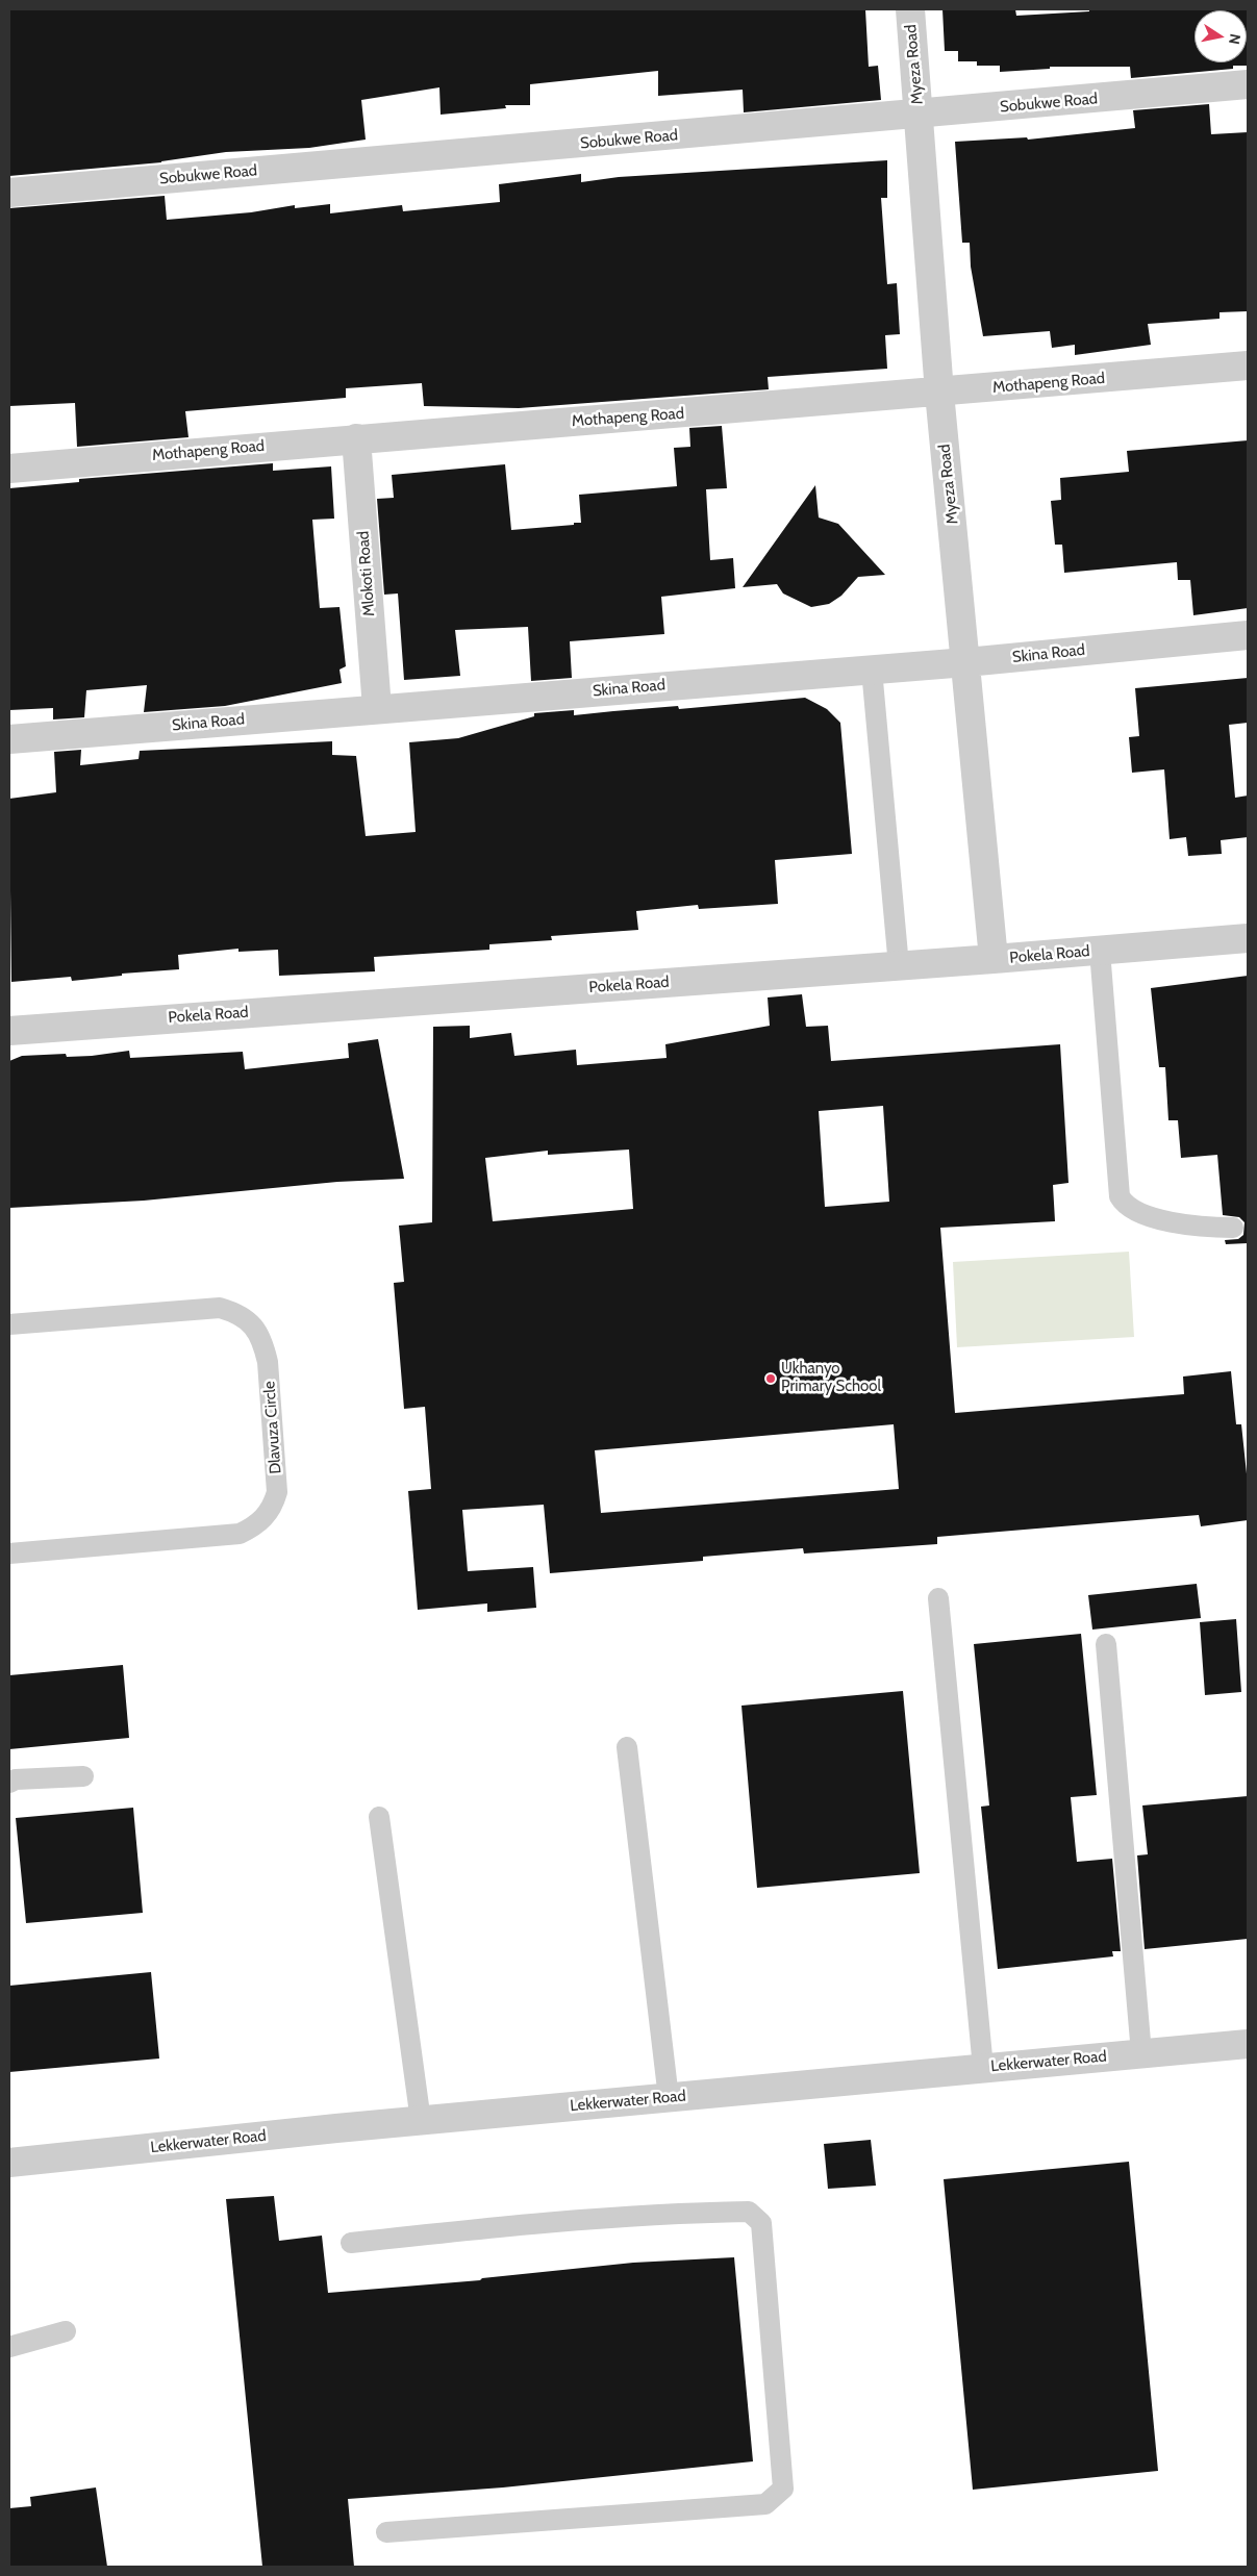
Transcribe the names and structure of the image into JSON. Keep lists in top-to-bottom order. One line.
{"streets":{"street":["Myeza Road","Sobukwe Road","Mothapeng Road","Mlokoti Road","Skina Road","Pokela Road","Lekkerwater Road"],"lane":["Dlavuza Circle"]},"crossings":[["Myeza Road","Sobukwe Road"],["Myeza Road","Mothapeng Road"],["Myeza Road","Skina Road"],["Myeza Road","Pokela Road"],["Mothapeng Road","Mlokoti Road"],["Mlokoti Road","Skina Road"]],"places":["Ukhanyo Primary School"],"north":"right"}
